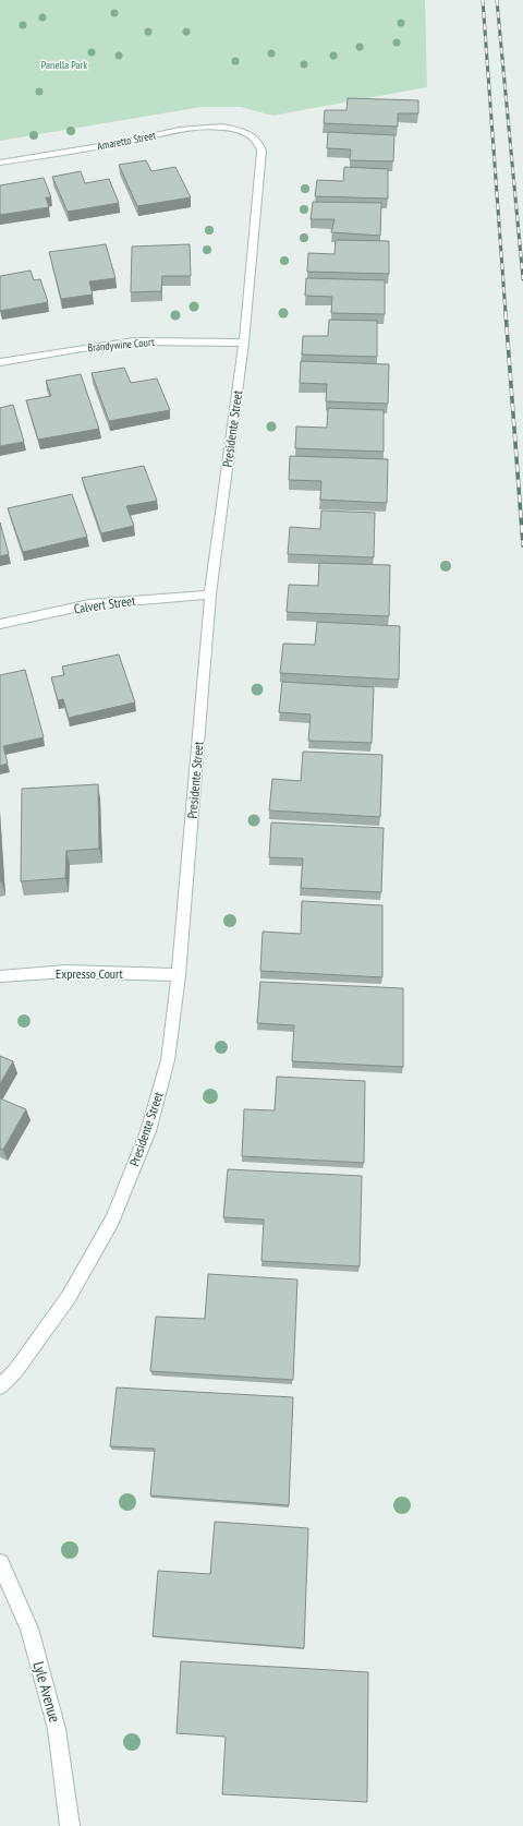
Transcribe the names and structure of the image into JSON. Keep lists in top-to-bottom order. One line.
{"streets":{"street":["Amaretto Street","Brandywine Court","Presidente Street","Calvert Street","Expresso Court","Lyle Avenue"]},"crossings":[["Amaretto Street","Presidente Street"],["Brandywine Court","Presidente Street"],["Presidente Street","Calvert Street"],["Presidente Street","Expresso Court"]],"parks":["Panella Park"]}
